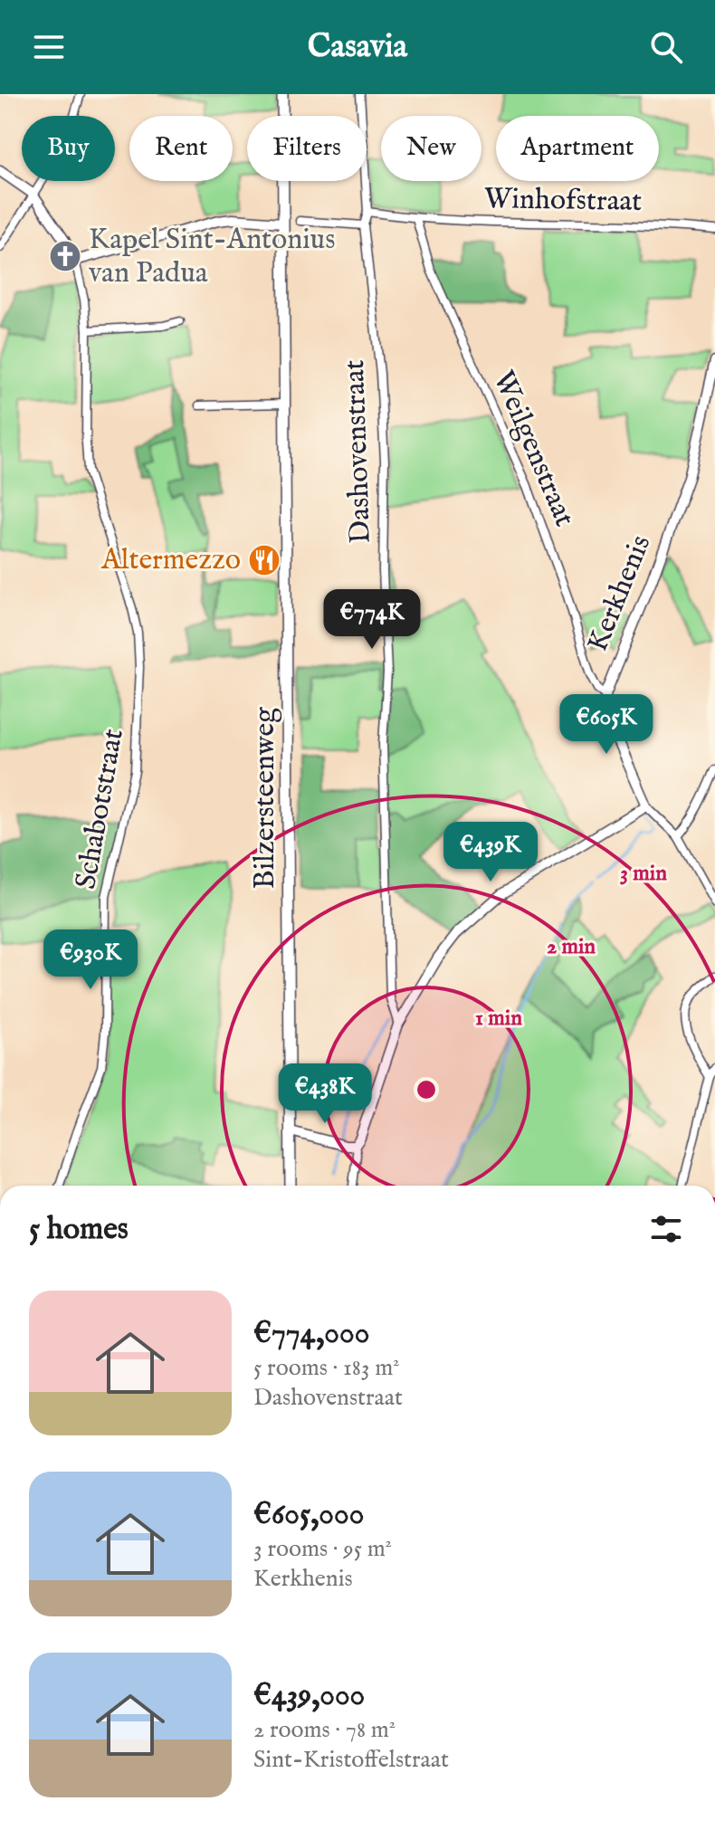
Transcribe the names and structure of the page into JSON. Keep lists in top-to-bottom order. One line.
{"streets":{"main road":["Bilzersteenweg"],"street":["Winhofstraat","Weilgenstraat","Dashovenstraat","Kerkhenis","Schabotstraat"]},"crossings":[["Winhofstraat","Weilgenstraat"],["Winhofstraat","Dashovenstraat"],["Weilgenstraat","Kerkhenis"]],"places":{"church":["Kapel Sint-Antonius van Padua"],"restaurant":["Altermezzo"]},"page":{"header":"Casavia","chip":["Buy","Rent","Filters","New","Apartment"],"price":["€774K","€605K","€439K","€930K","€438K"],"heading":"5 homes","list":[{"name":"€774,000","note":"5 rooms · 183 m² · Dashovenstraat"},{"name":"€605,000","note":"3 rooms · 95 m² · Kerkhenis"},{"name":"€439,000","note":"2 rooms · 78 m² · Sint-Kristoffelstraat"}]},"rings":["3 min","2 min","1 min"]}
